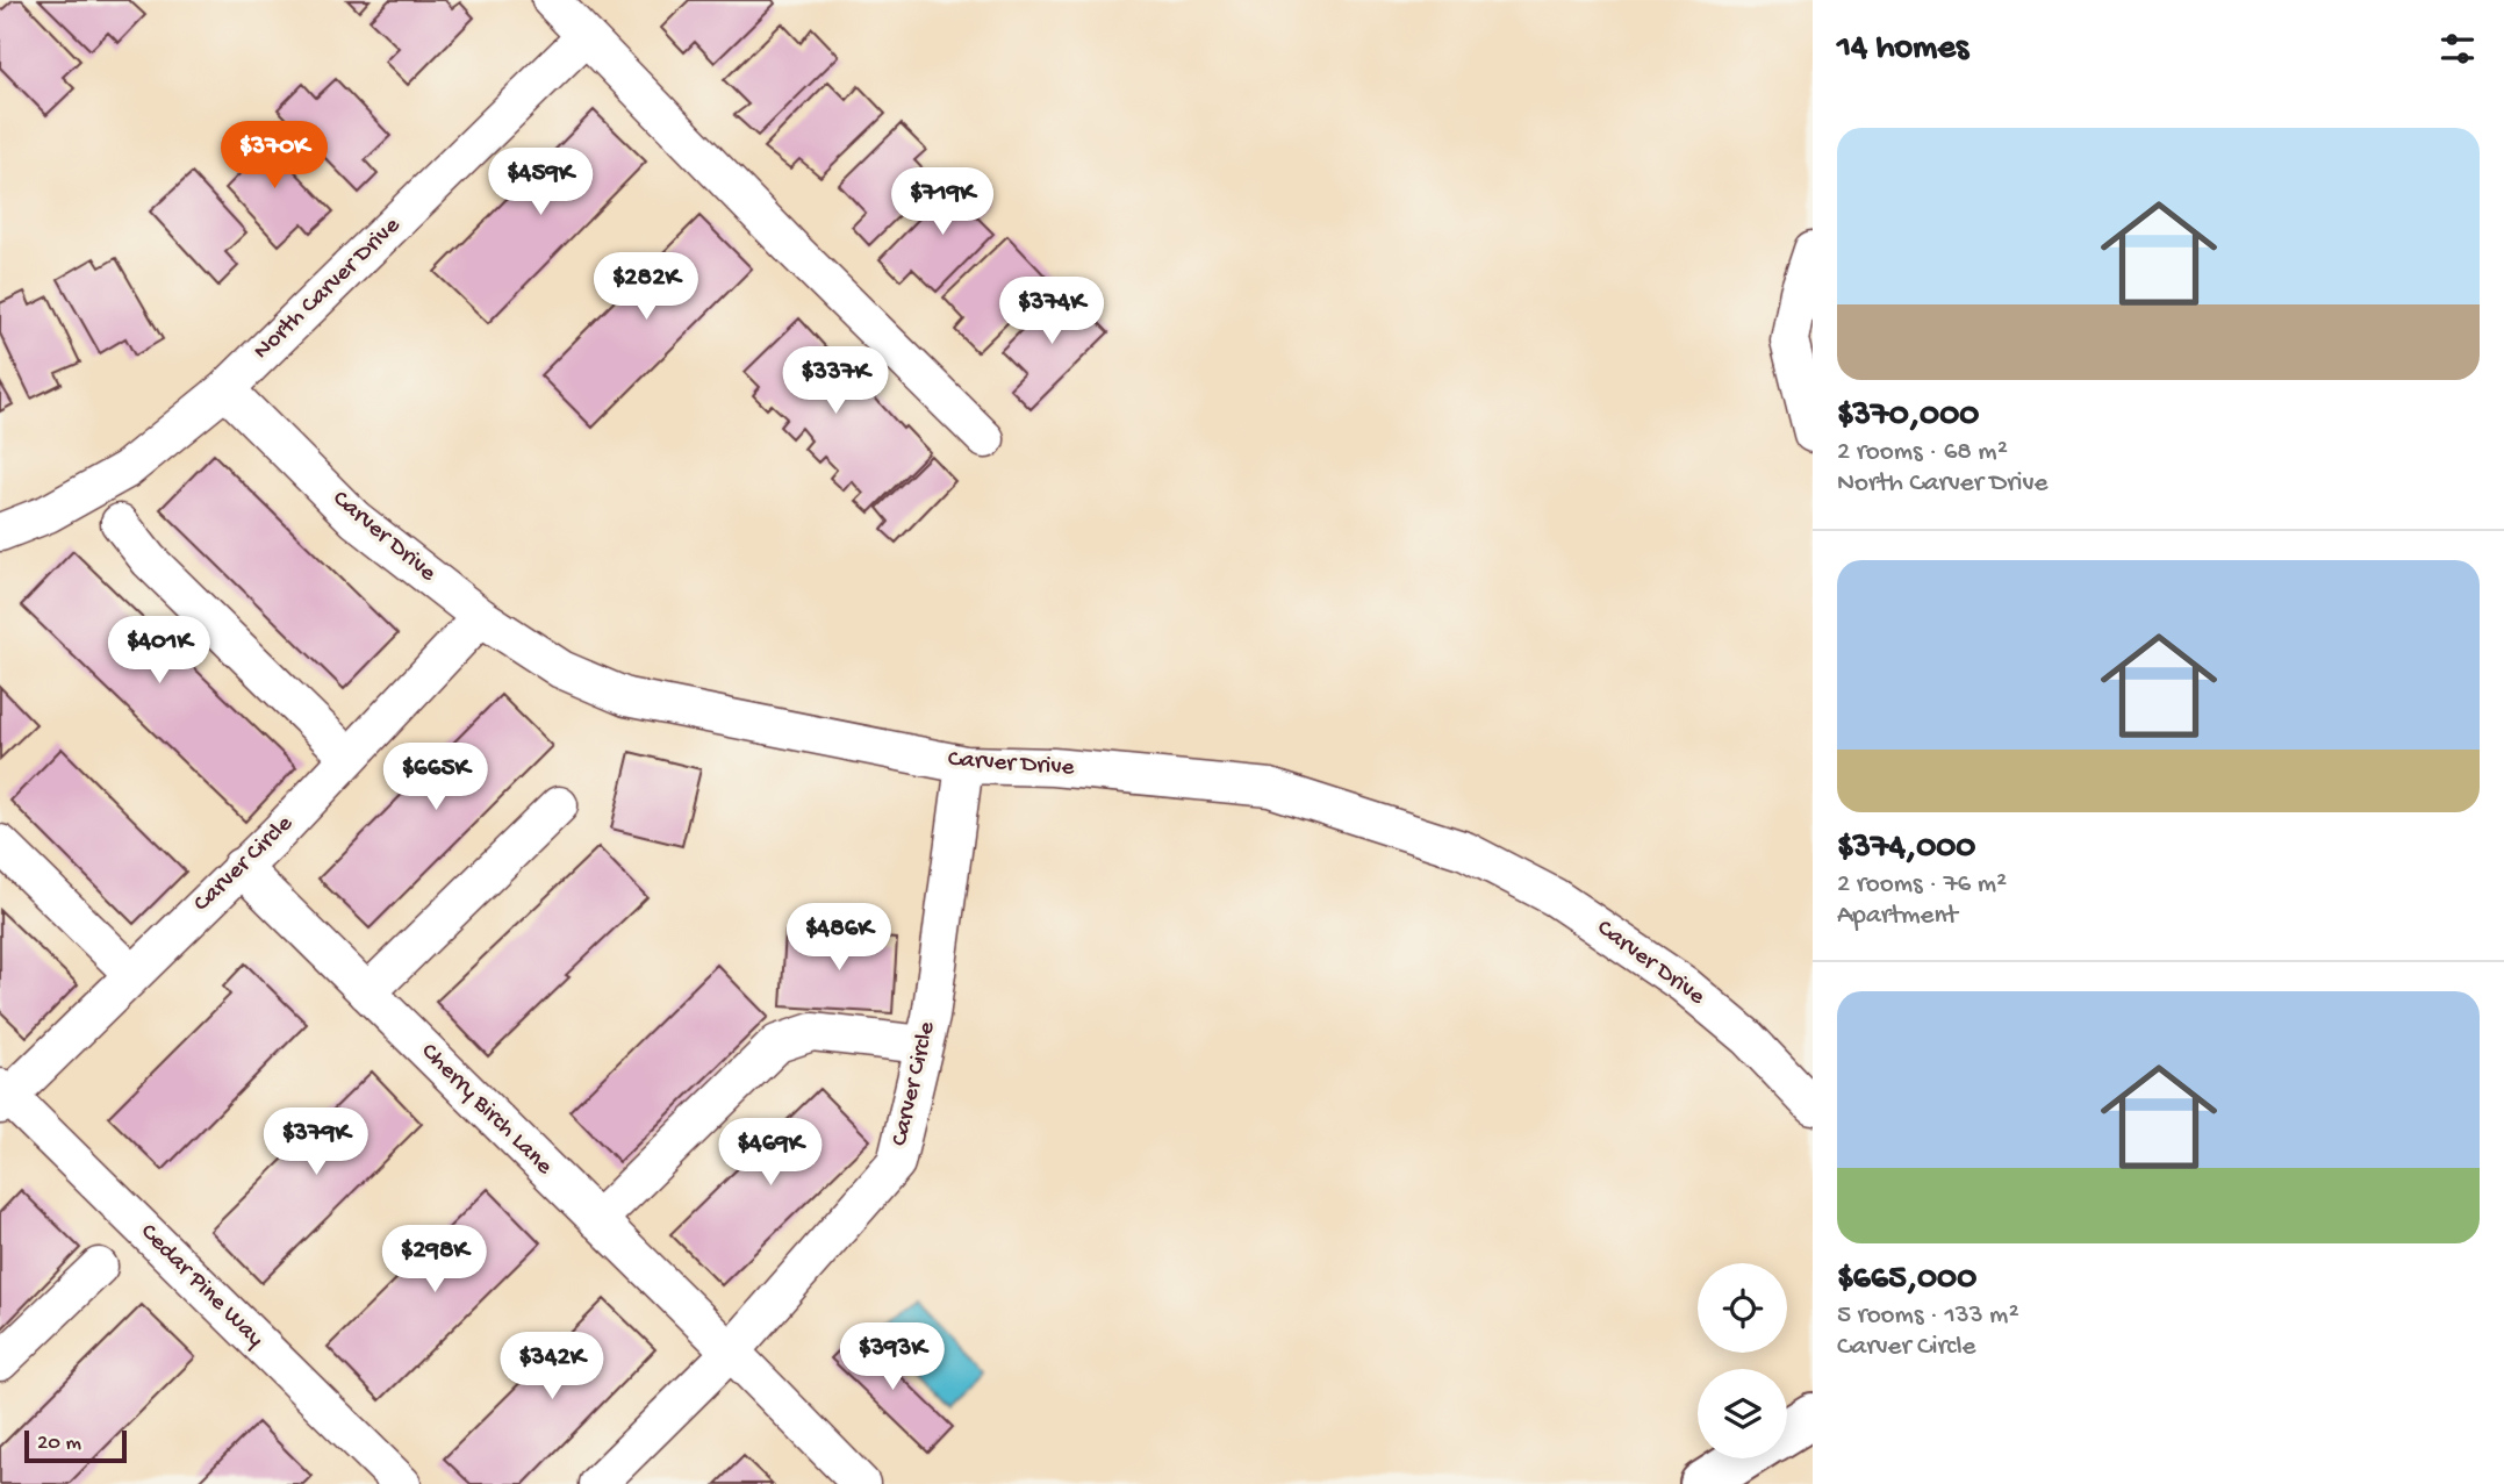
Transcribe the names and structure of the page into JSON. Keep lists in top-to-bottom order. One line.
{"streets":{"street":["North Carver Drive","Carver Drive","Carver Circle","Cherry Birch Lane","Cedar Pine Way"]},"crossings":[["North Carver Drive","Carver Drive"],["Carver Drive","Carver Circle"],["Carver Circle","Cherry Birch Lane"],["Carver Circle","Cedar Pine Way"]],"scale_bar":"20 m","page":{"heading":"14 homes","list":[{"name":"$370,000","note":"2 rooms · 68 m² · North Carver Drive"},{"name":"$374,000","note":"2 rooms · 76 m² · Apartment"},{"name":"$665,000","note":"5 rooms · 133 m² · Carver Circle"}],"price":["$370K","$459K","$719K","$282K","$374K","$337K","$401K","$665K","$486K","$379K","$469K","$298K","$393K","$342K"],"scale":"20 m"}}
